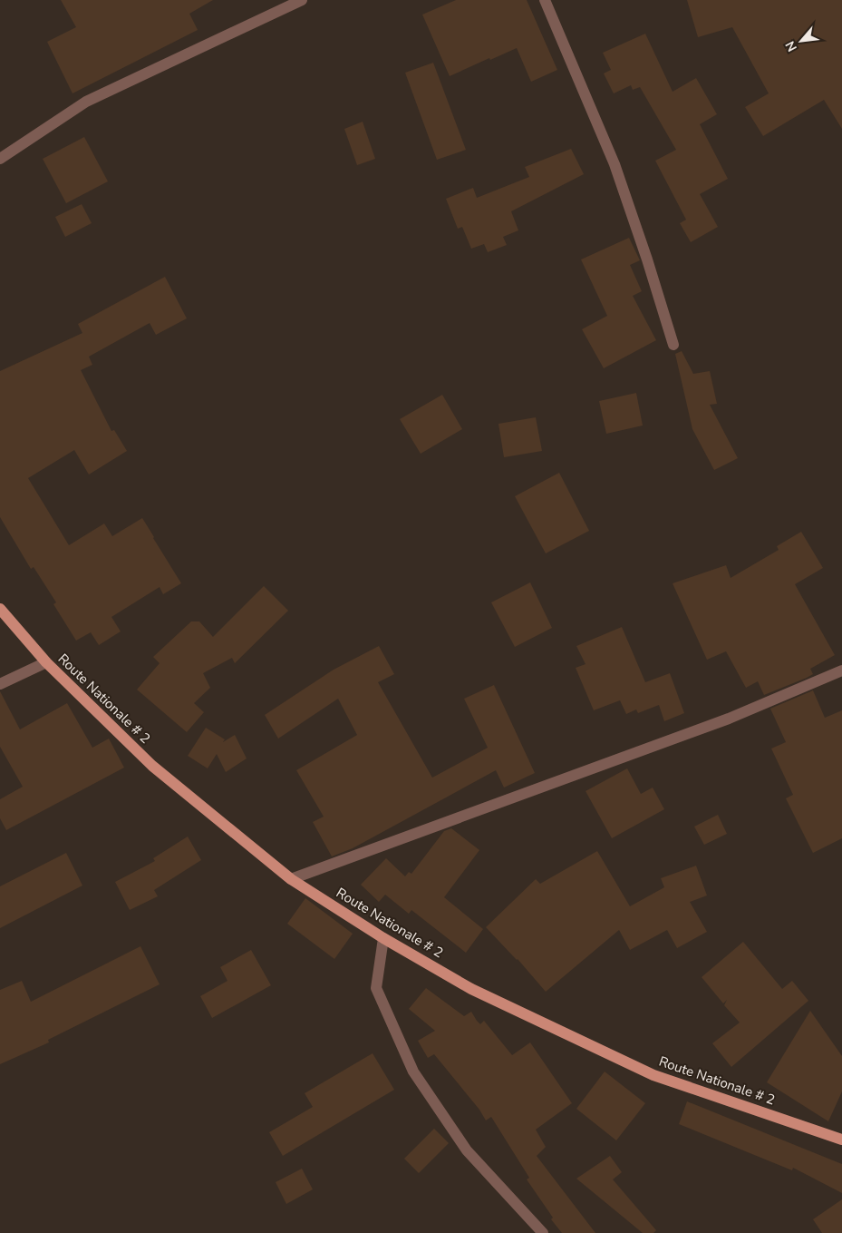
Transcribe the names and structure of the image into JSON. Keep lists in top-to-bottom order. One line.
{"streets":{"main road":["Route Nationale # 2"]},"north":"bottom left"}
